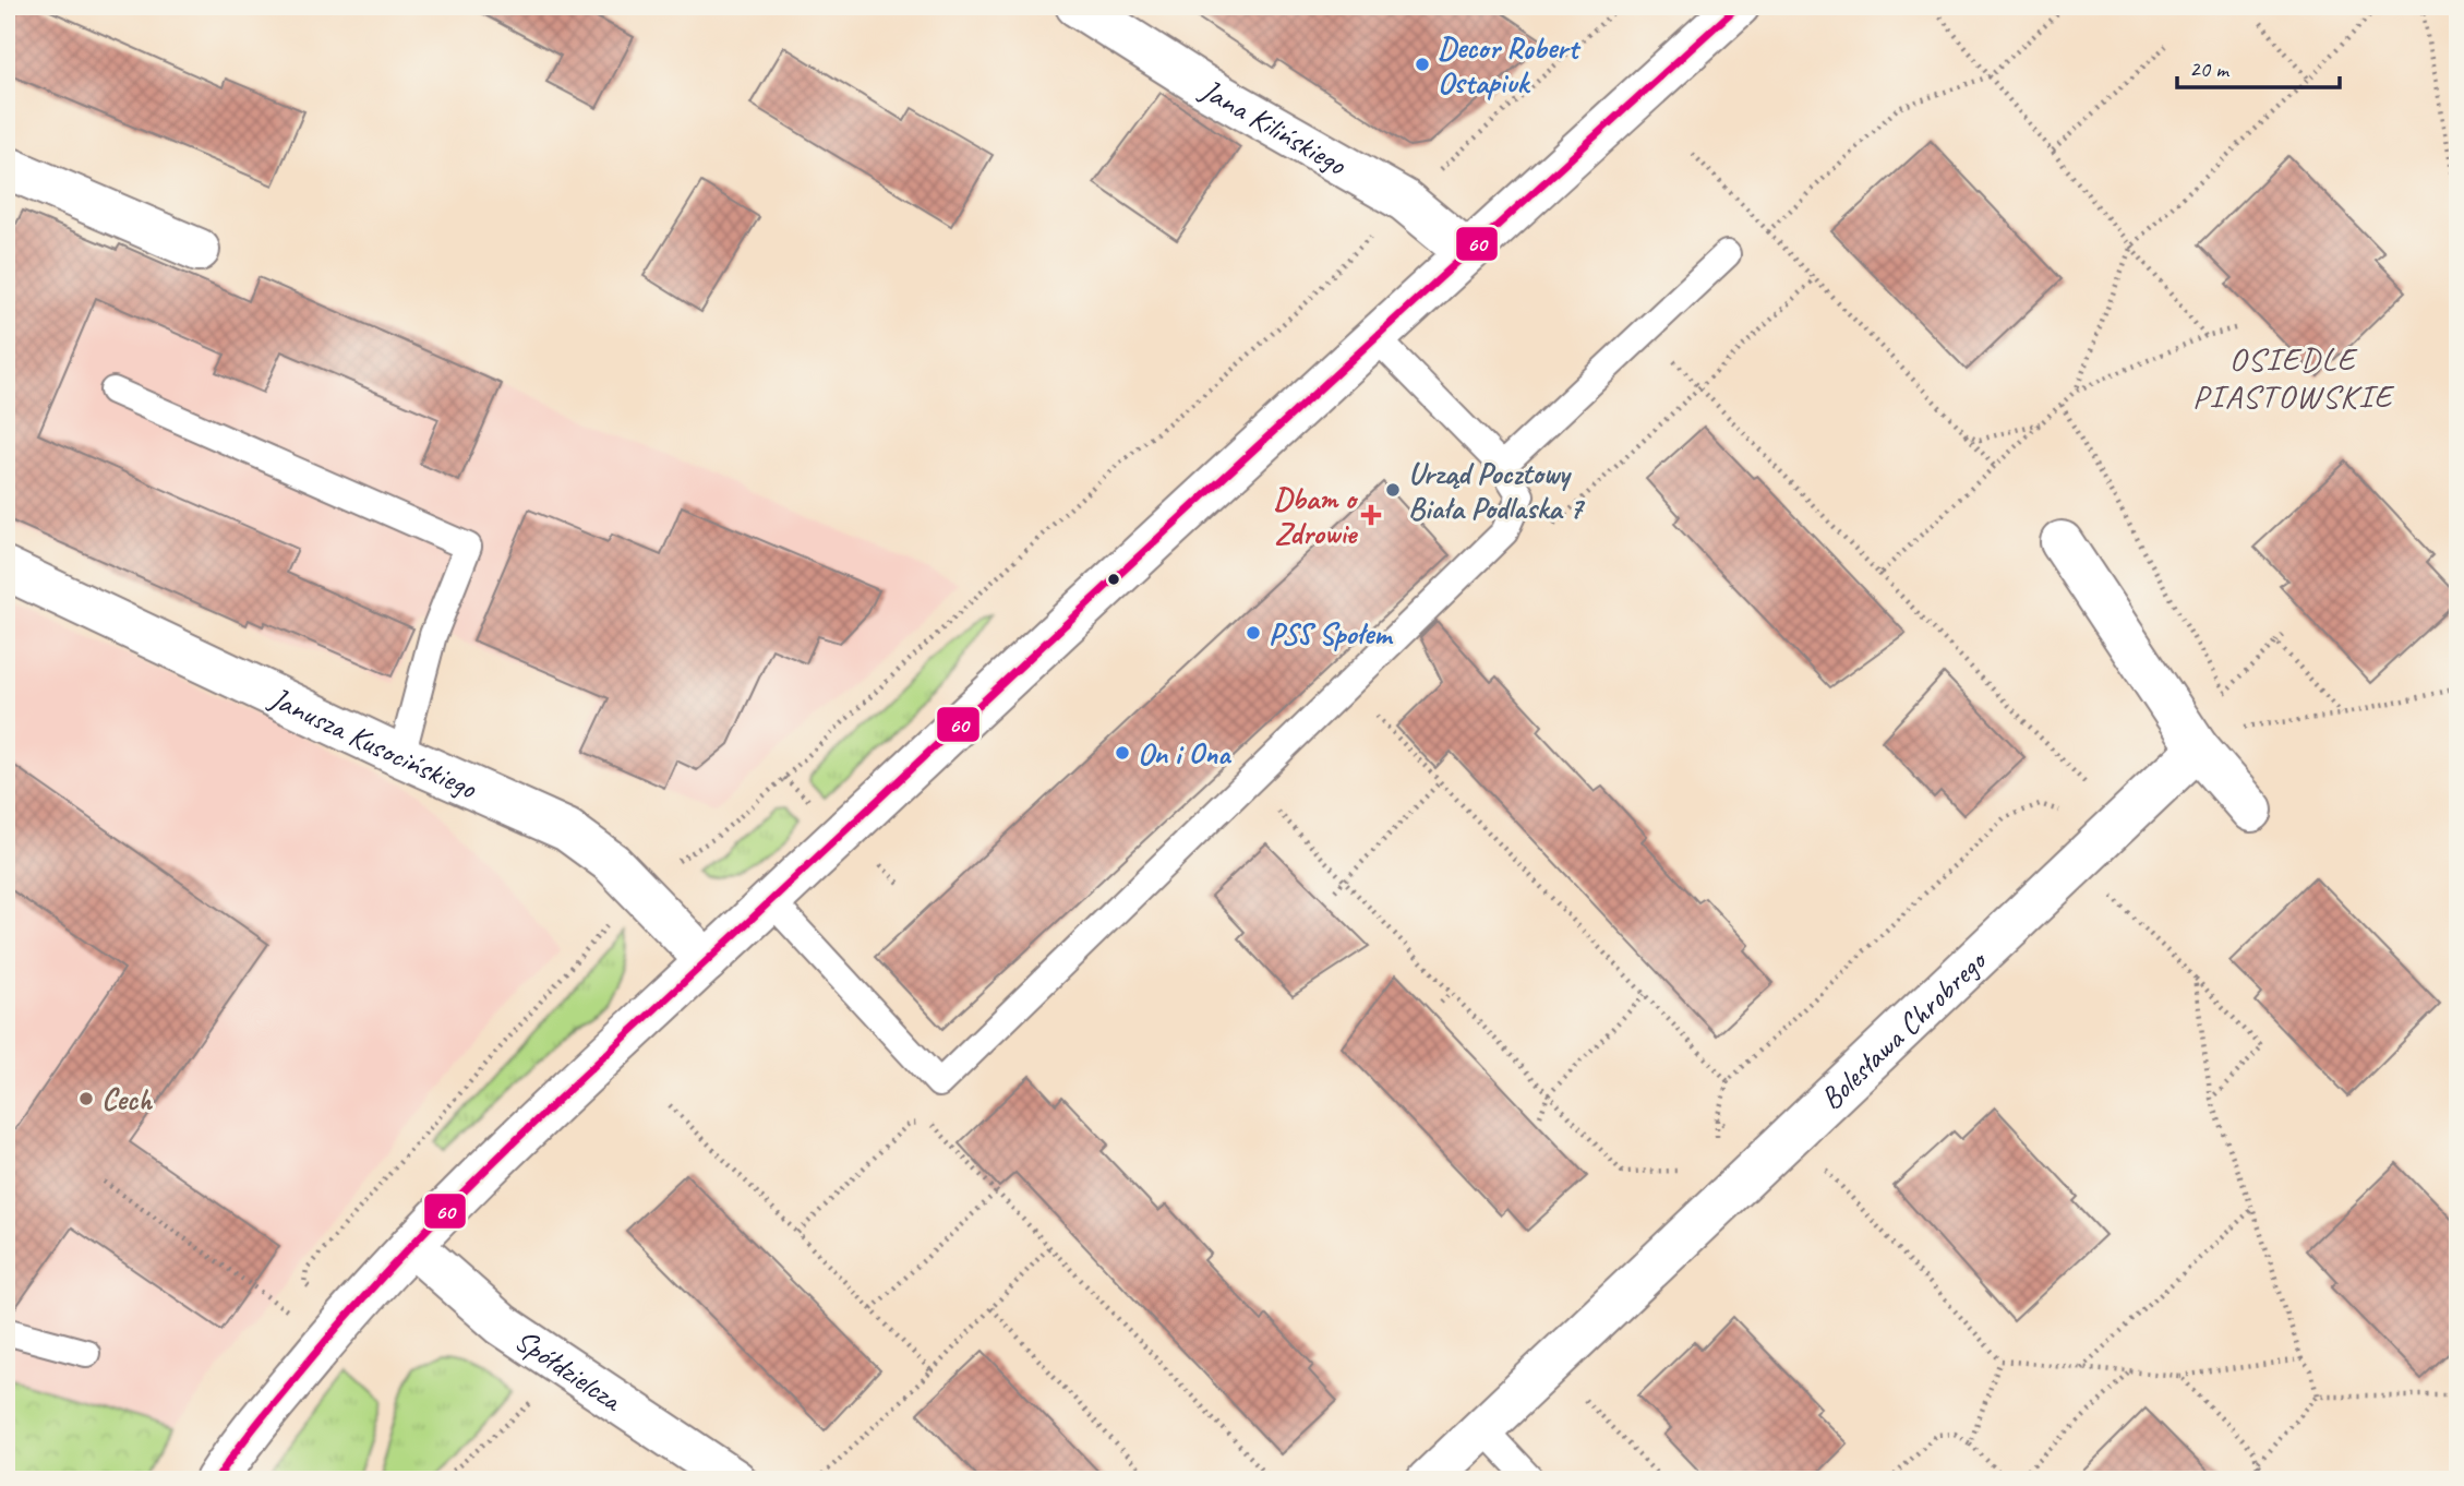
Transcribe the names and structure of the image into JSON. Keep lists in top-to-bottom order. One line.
{"streets":{"street":["Jana Kilińskiego","Janusza Kusocińskiego","Bolesława Chrobrego","Spółdzielcza"]},"districts":["OSIEDLE PIASTOWSKIE"],"places":{"other":["Decor Robert Ostapiuk","Urząd Pocztowy Biała Podlaska 7","PSS Społem","On i Ona","Cech"],"health":["Dbam o Zdrowie"]},"lines":["transit line 60"],"scale_bar":"20 m"}
